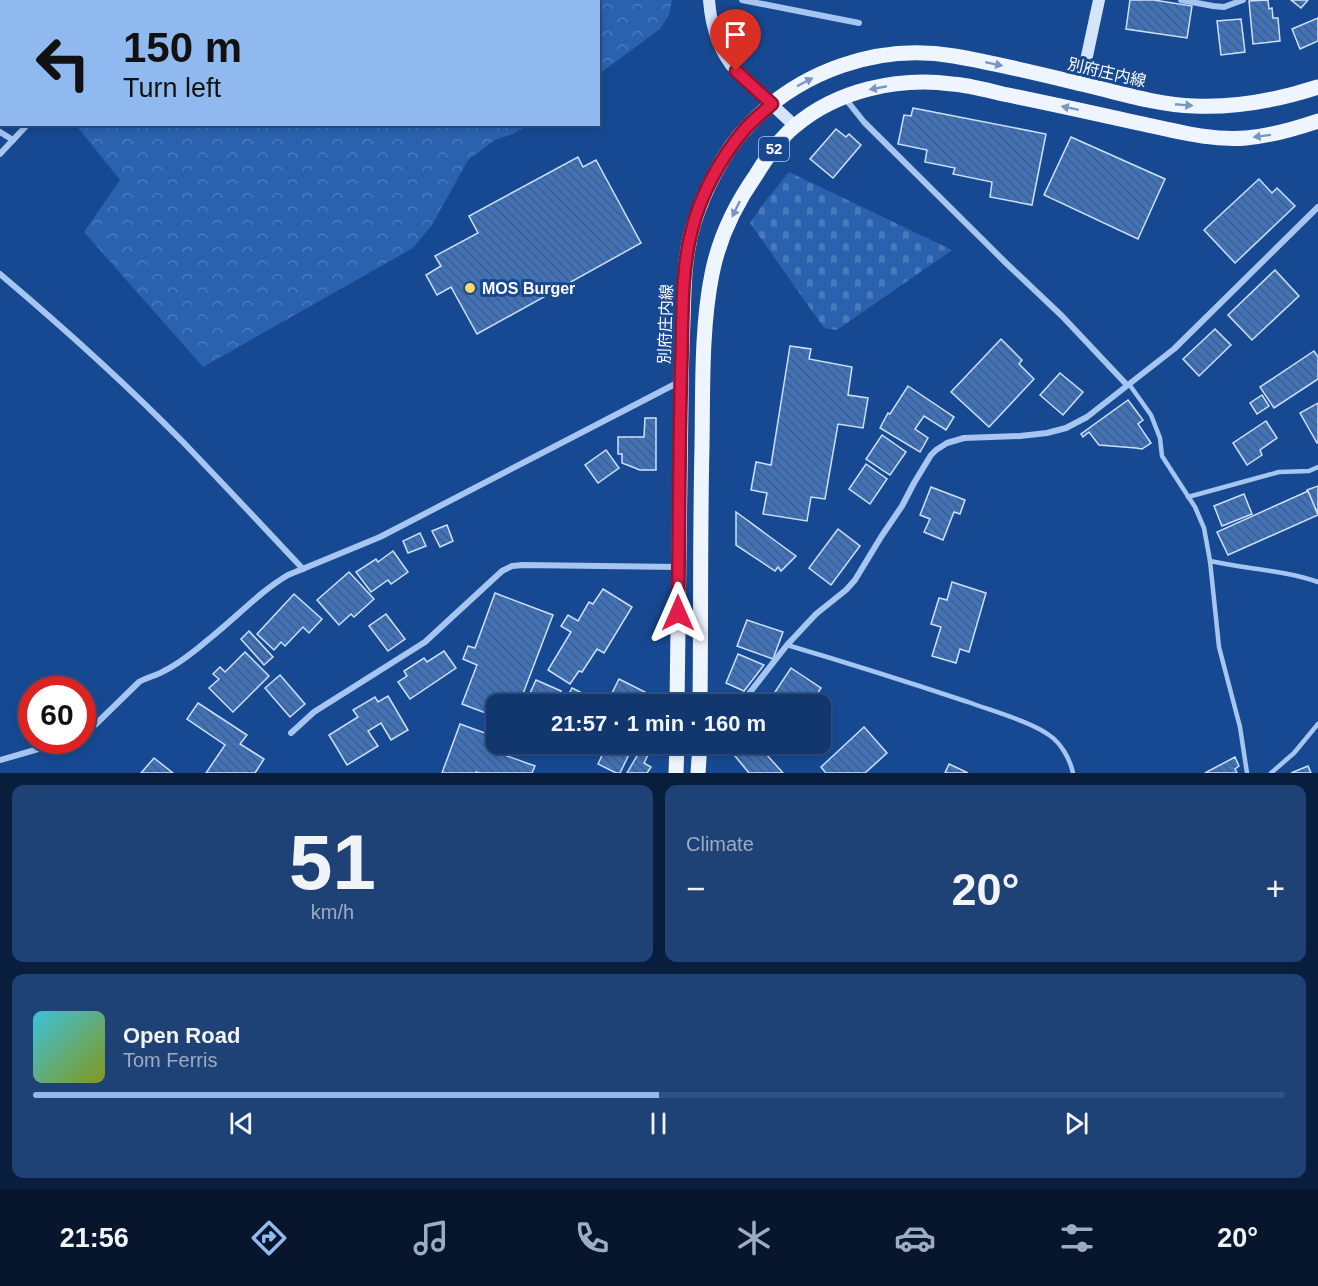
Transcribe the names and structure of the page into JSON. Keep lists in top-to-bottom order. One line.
{"streets":{"main road":["別府庄内線","52"]},"places":["MOS Burger"],"page":{"turn":["150 m","Turn left"],"limit":"60","trip":"21:57 · 1 min · 160 m","tile":[["51","km/h"],"Climate"],"heat":["−","20°","+"],"song":["Open Road","Tom Ferris"],"tabs":["21:56","20°"]}}
